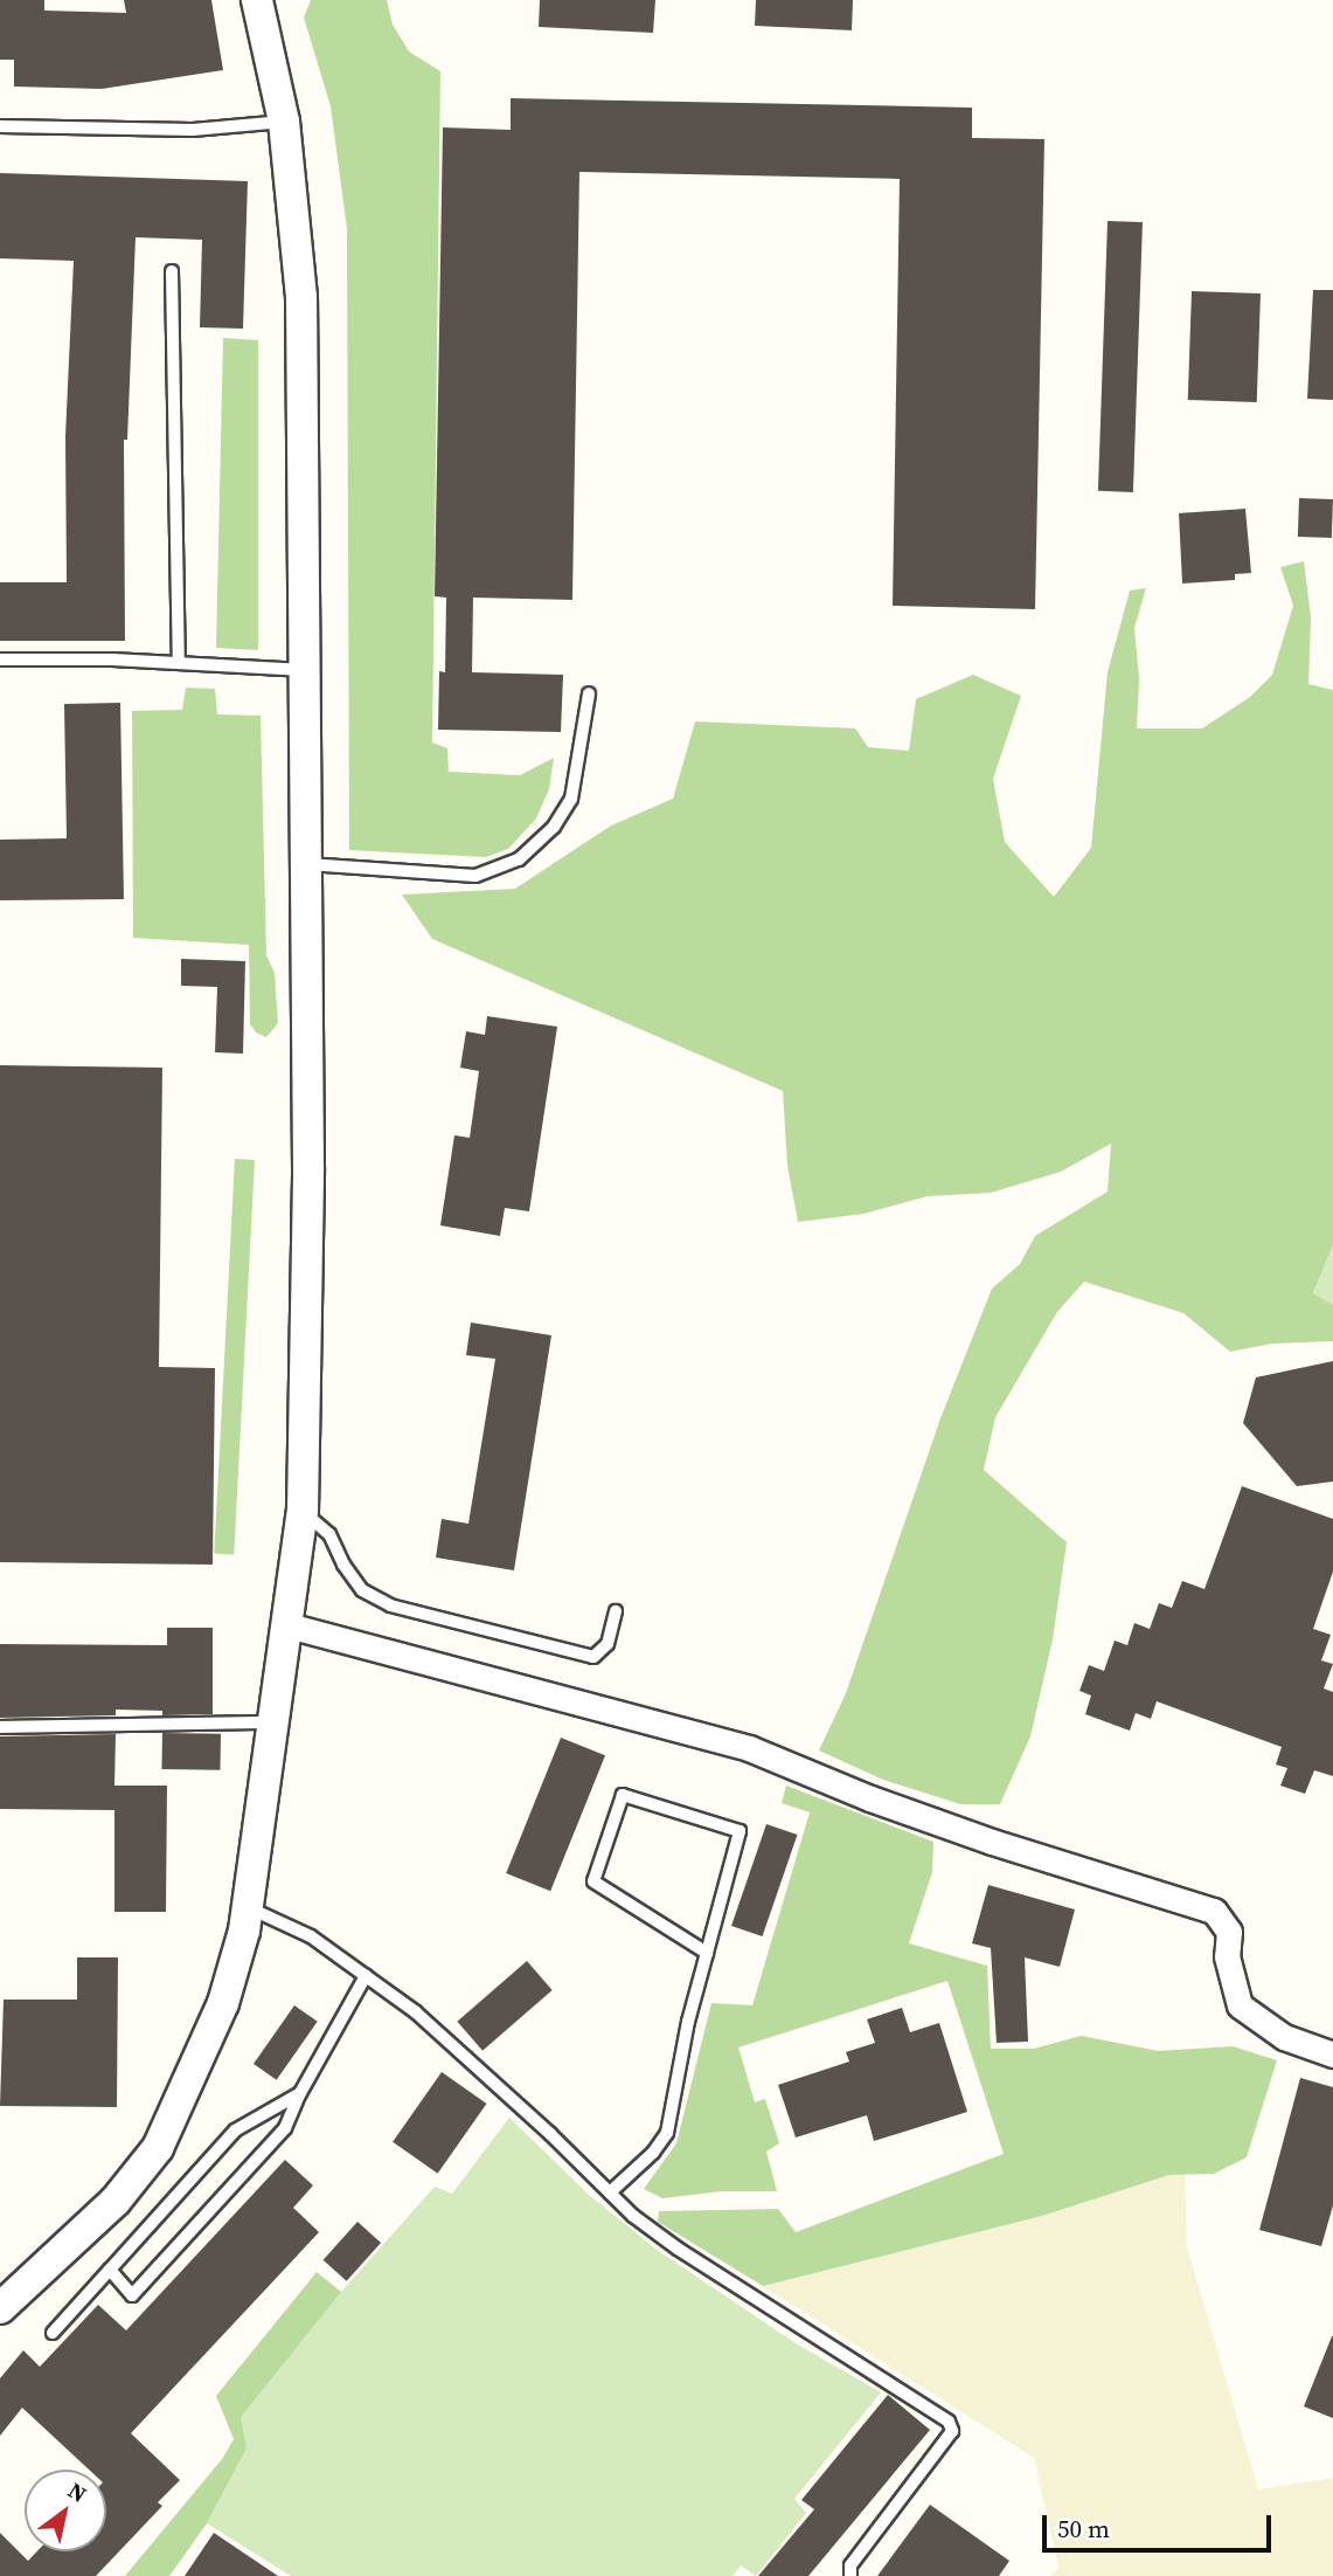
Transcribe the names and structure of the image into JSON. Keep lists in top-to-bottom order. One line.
{"scale_bar":"50 m","north":"top right"}
